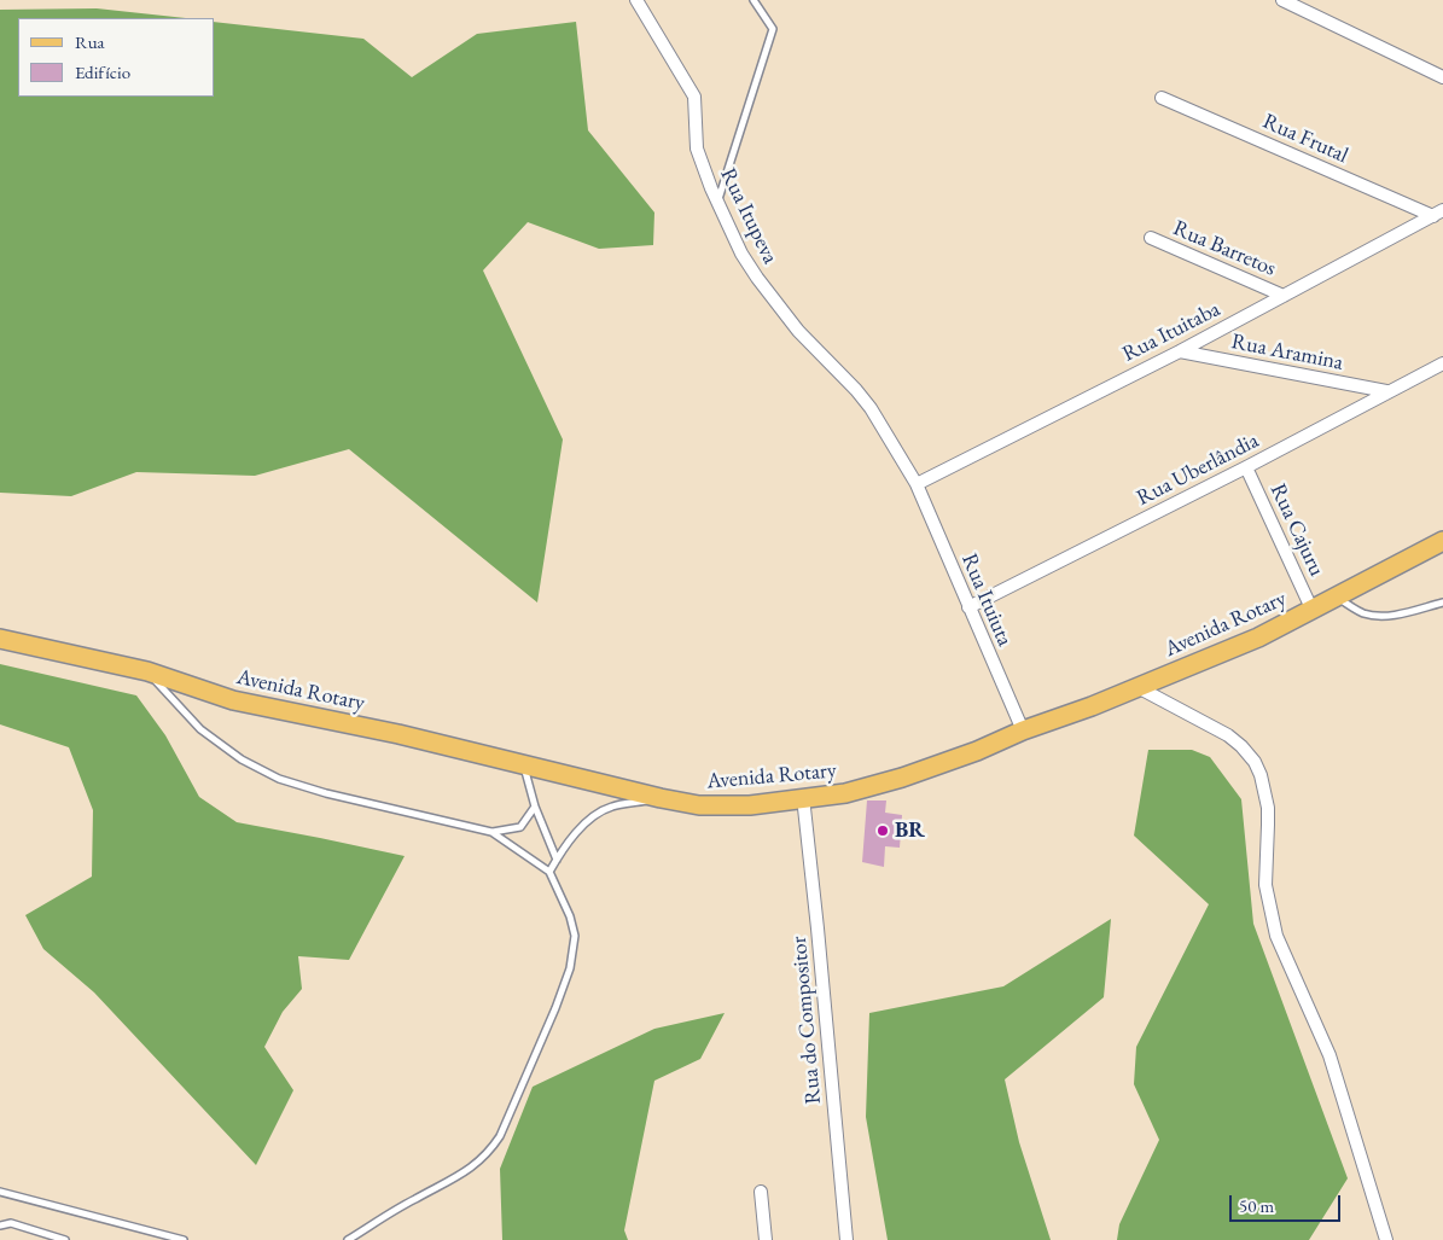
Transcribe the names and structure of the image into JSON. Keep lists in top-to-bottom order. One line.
{"streets":{"main road":["Avenida Rotary"],"street":["Rua Frutal","Rua Itupeva","Rua Barretos","Rua Ituitaba","Rua Aramina","Rua Uberlândia","Rua Cajuru","Rua Ituiuta","Rua do Compositor"]},"crossings":[["Rua Frutal","Rua Ituitaba"],["Rua Itupeva","Rua Ituitaba"],["Rua Itupeva","Rua Ituiuta"],["Rua Barretos","Rua Ituitaba"],["Rua Ituitaba","Rua Aramina"],["Rua Ituitaba","Rua Ituiuta"],["Rua Aramina","Rua Uberlândia"],["Rua Uberlândia","Rua Cajuru"],["Rua Uberlândia","Rua Ituiuta"],["Rua Cajuru","Avenida Rotary"],["Rua Ituiuta","Avenida Rotary"],["Avenida Rotary","Rua do Compositor"]],"places":["BR"],"legend":["Rua","Edifício"],"scale_bar":"50 m"}
